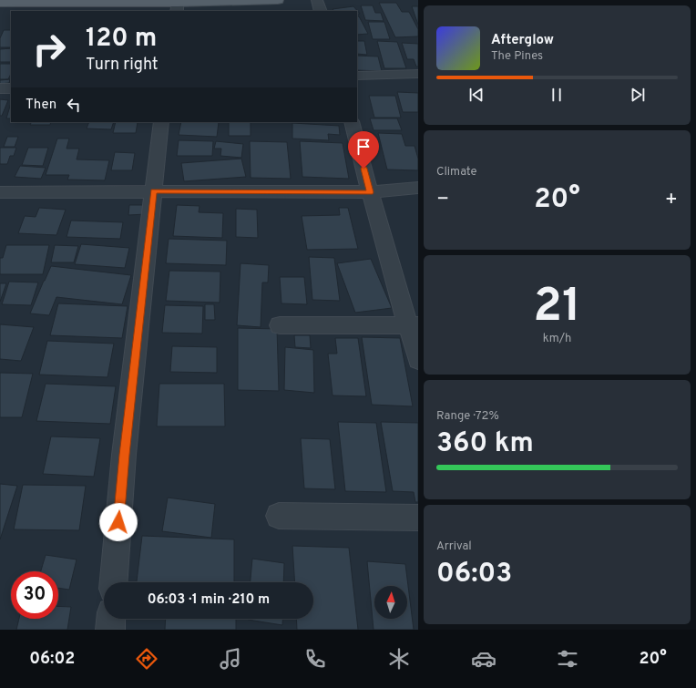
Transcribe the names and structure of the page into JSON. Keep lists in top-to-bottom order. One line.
{"north":"top","page":{"turn":["120 m","Turn right"],"song":["Afterglow","The Pines"],"then":"Then","tile":["Climate",["21","km/h"],["Range · 72%","360 km"],["Arrival","06:03"]],"heat":["−","20°","+"],"limit":"30","trip":"06:03 · 1 min · 210 m","tabs":["06:02","20°"]}}
